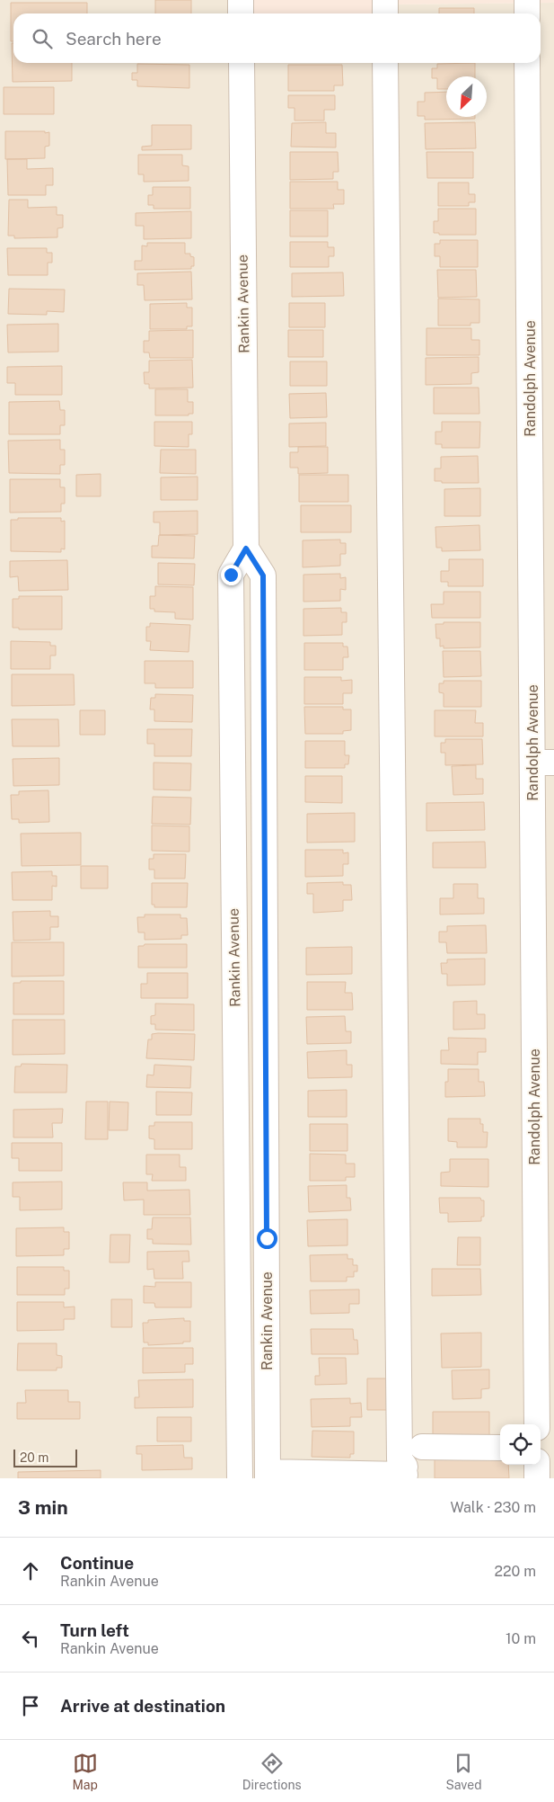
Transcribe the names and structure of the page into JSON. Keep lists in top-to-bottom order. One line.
{"streets":{"street":["Rankin Avenue","Randolph Avenue"]},"scale_bar":"20 m","north":"bottom left","page":{"search":"Search here","scale":"20 m","heading":["3 min","Walk · 230 m"],"list":[["Continue","Rankin Avenue","220 m"],["Turn left","Rankin Avenue","10 m"],"Arrive at destination"],"nav":["Map","Directions","Saved"]}}
